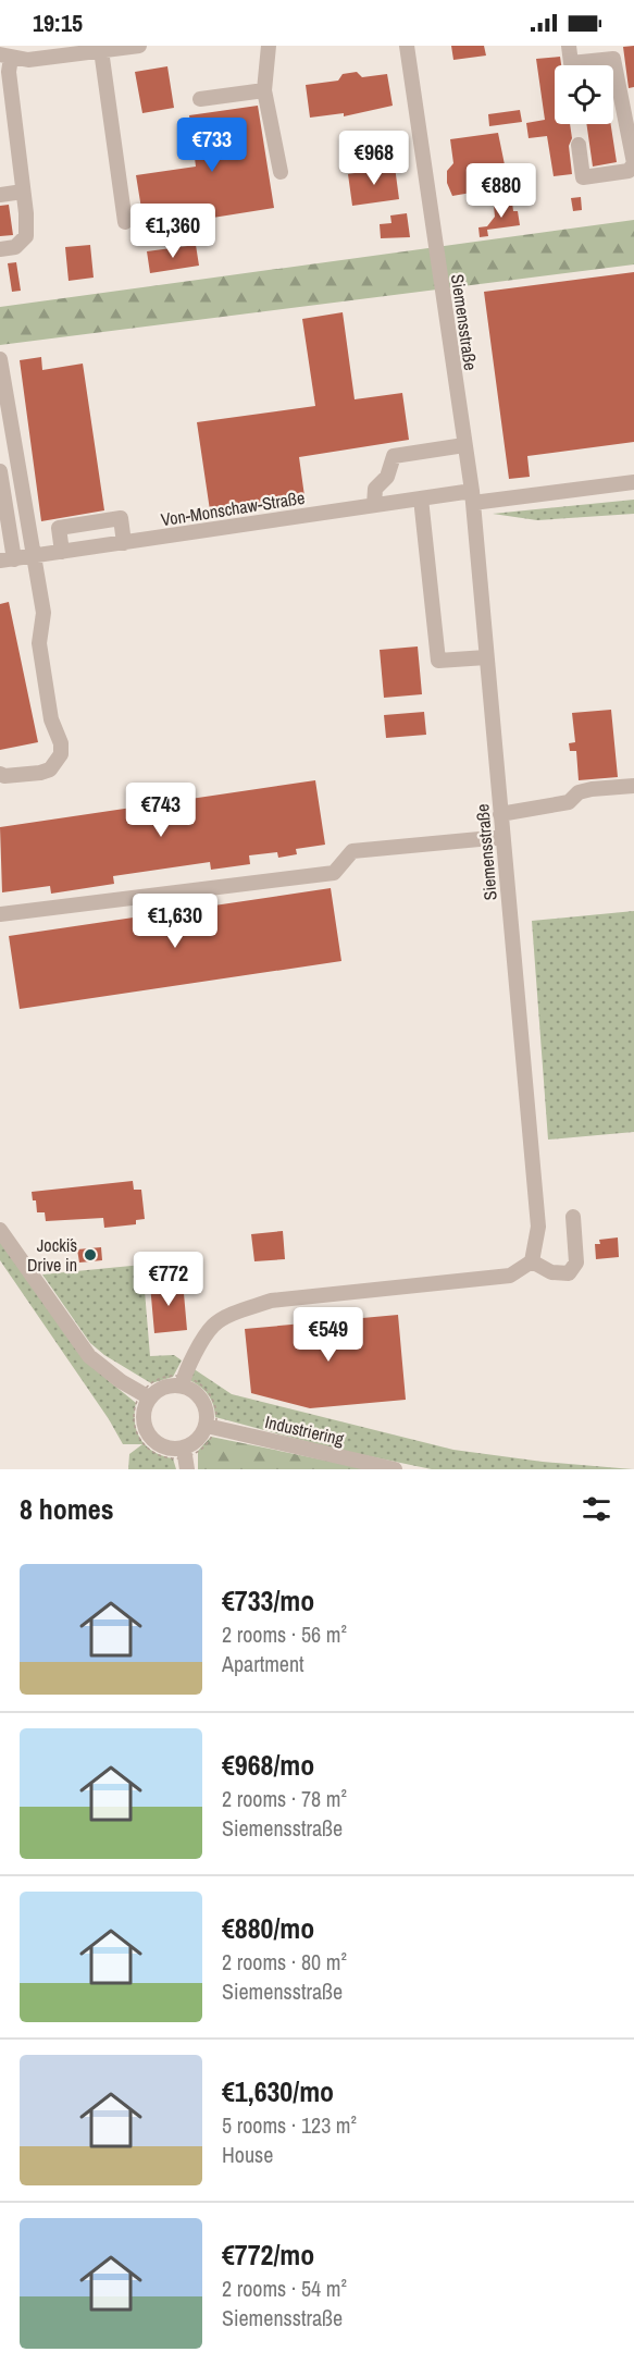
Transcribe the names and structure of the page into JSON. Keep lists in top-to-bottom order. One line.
{"streets":{"street":["Siemensstraße","Von-Monschaw-Straße","Industriering"]},"crossings":[["Siemensstraße","Von-Monschaw-Straße"]],"places":["Jocki´s Drive in"],"page":{"status":"19:15","price":["€733","€968","€880","€1,360","€743","€1,630","€772","€549"],"heading":"8 homes","list":[{"name":"€733/mo","note":"2 rooms · 56 m² · Apartment"},{"name":"€968/mo","note":"2 rooms · 78 m² · Siemensstraße"},{"name":"€880/mo","note":"2 rooms · 80 m² · Siemensstraße"},{"name":"€1,630/mo","note":"5 rooms · 123 m² · House"},{"name":"€772/mo","note":"2 rooms · 54 m² · Siemensstraße"}]}}
